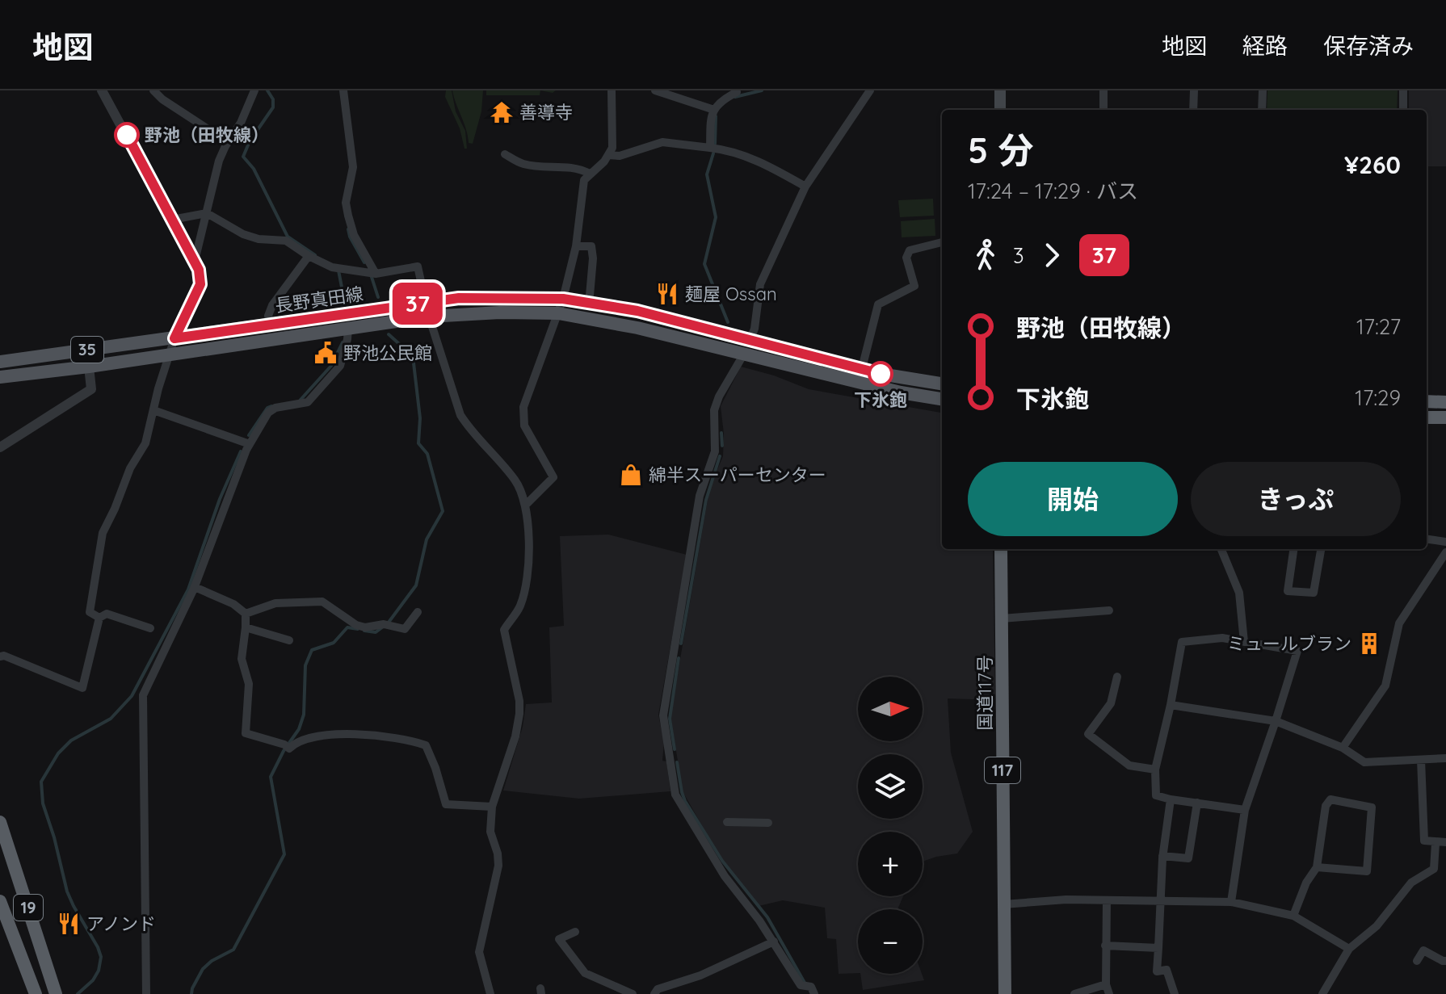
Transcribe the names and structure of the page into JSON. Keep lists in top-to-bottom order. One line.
{"streets":{"highway":["国道117号","117","19"],"main road":["長野真田線","35"]},"places":{"temple":["善導寺"],"other":["野池（田牧線）","下氷鉋"],"restaurant":["麺屋 Ossan","アノンド"],"public building":["野池公民館"],"shop":["綿半スーパーセンター"],"building":["ミュールブラン"]},"lines":["bus line 37"],"north":"right","page":{"header":"地図","nav":["地図","経路","保存済み"],"on_map":"37","heading":["5 分","17:24 – 17:29 · バス","¥260"],"legs":["3","37"],"list":[{"name":"野池（田牧線）","value":"17:27"},{"name":"下氷鉋","value":"17:29"}],"buttons":["開始","きっぷ"],"map_buttons":["+","−"]}}
